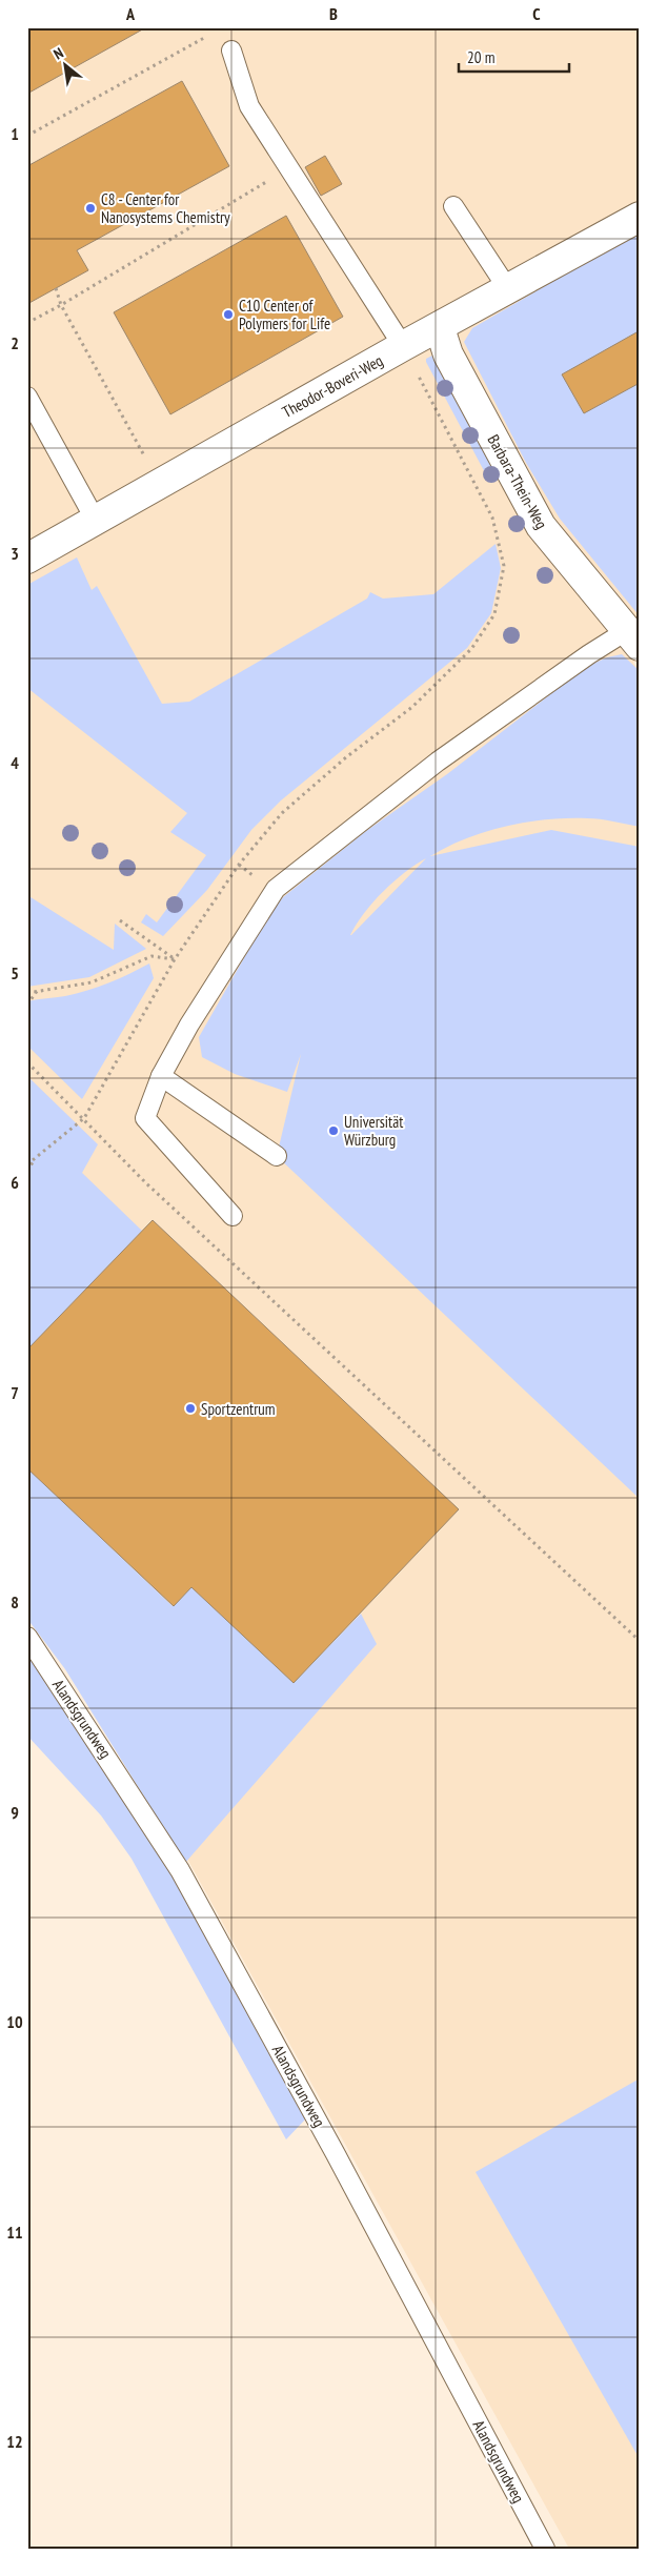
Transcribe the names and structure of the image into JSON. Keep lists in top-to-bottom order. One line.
{"streets":{"street":["Theodor-Boveri-Weg","Barbara-Thein-Weg"],"lane":["Alandsgrundweg"]},"crossings":[["Theodor-Boveri-Weg","Barbara-Thein-Weg"]],"places":["C8 - Center for Nanosystems Chemistry","C10 Center of Polymers for Life","Universität Würzburg","Sportzentrum"],"scale_bar":"20 m","north":"top left","grid":{"columns":["A","B","C"],"rows":["1","2","3","4","5","6","7","8","9","10","11","12"]}}
